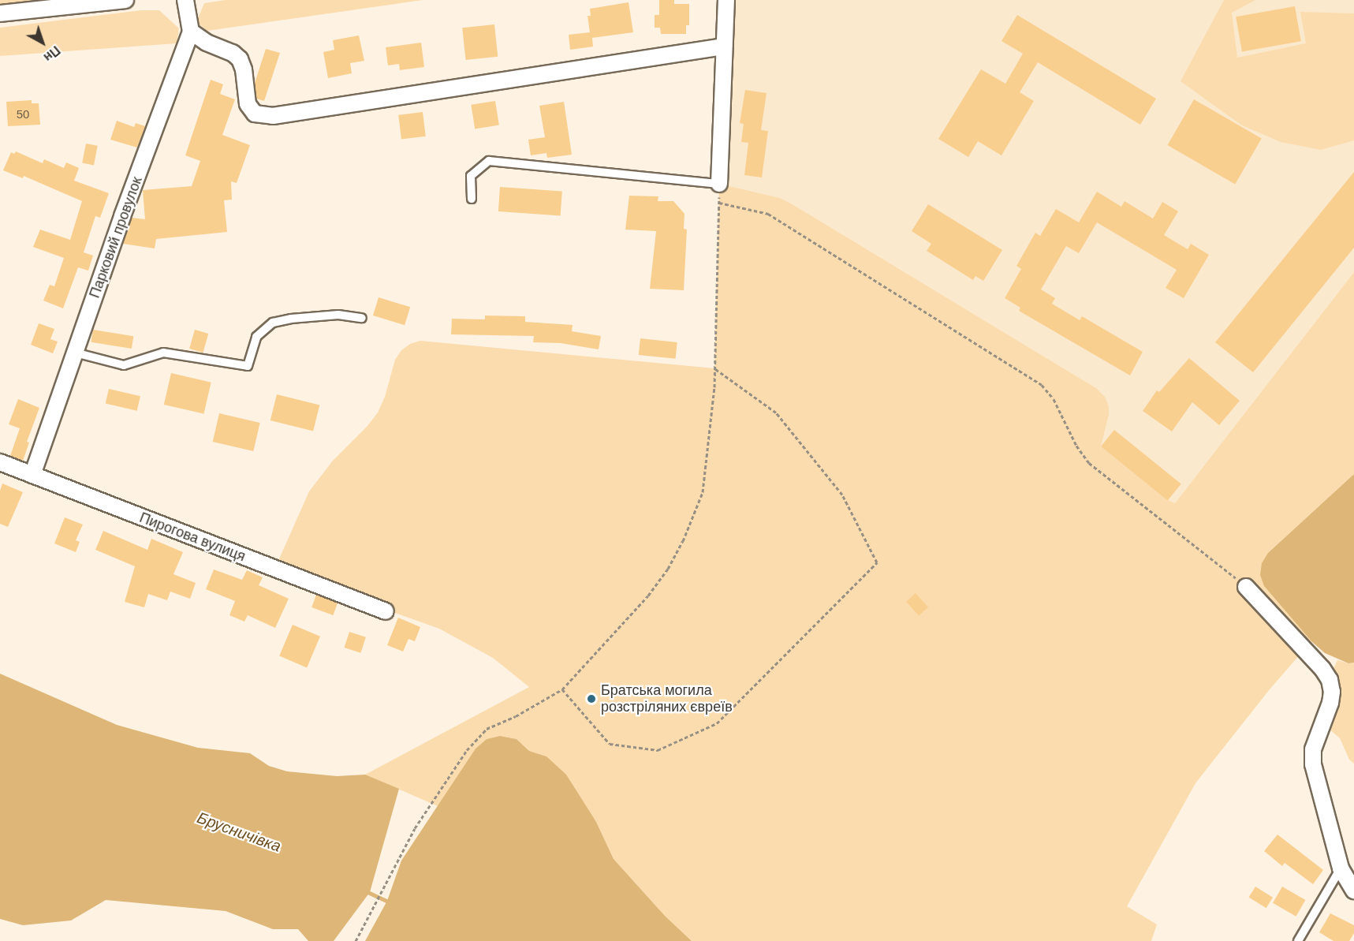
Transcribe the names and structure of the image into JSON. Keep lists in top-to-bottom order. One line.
{"streets":{"street":["Парковий провулок","Пирогова вулиця"]},"crossings":[["Парковий провулок","Пирогова вулиця"]],"water":["Брусничівка"],"places":["Братська могила розстріляних євреїв"],"house_numbers":["50"],"north":"bottom right"}
